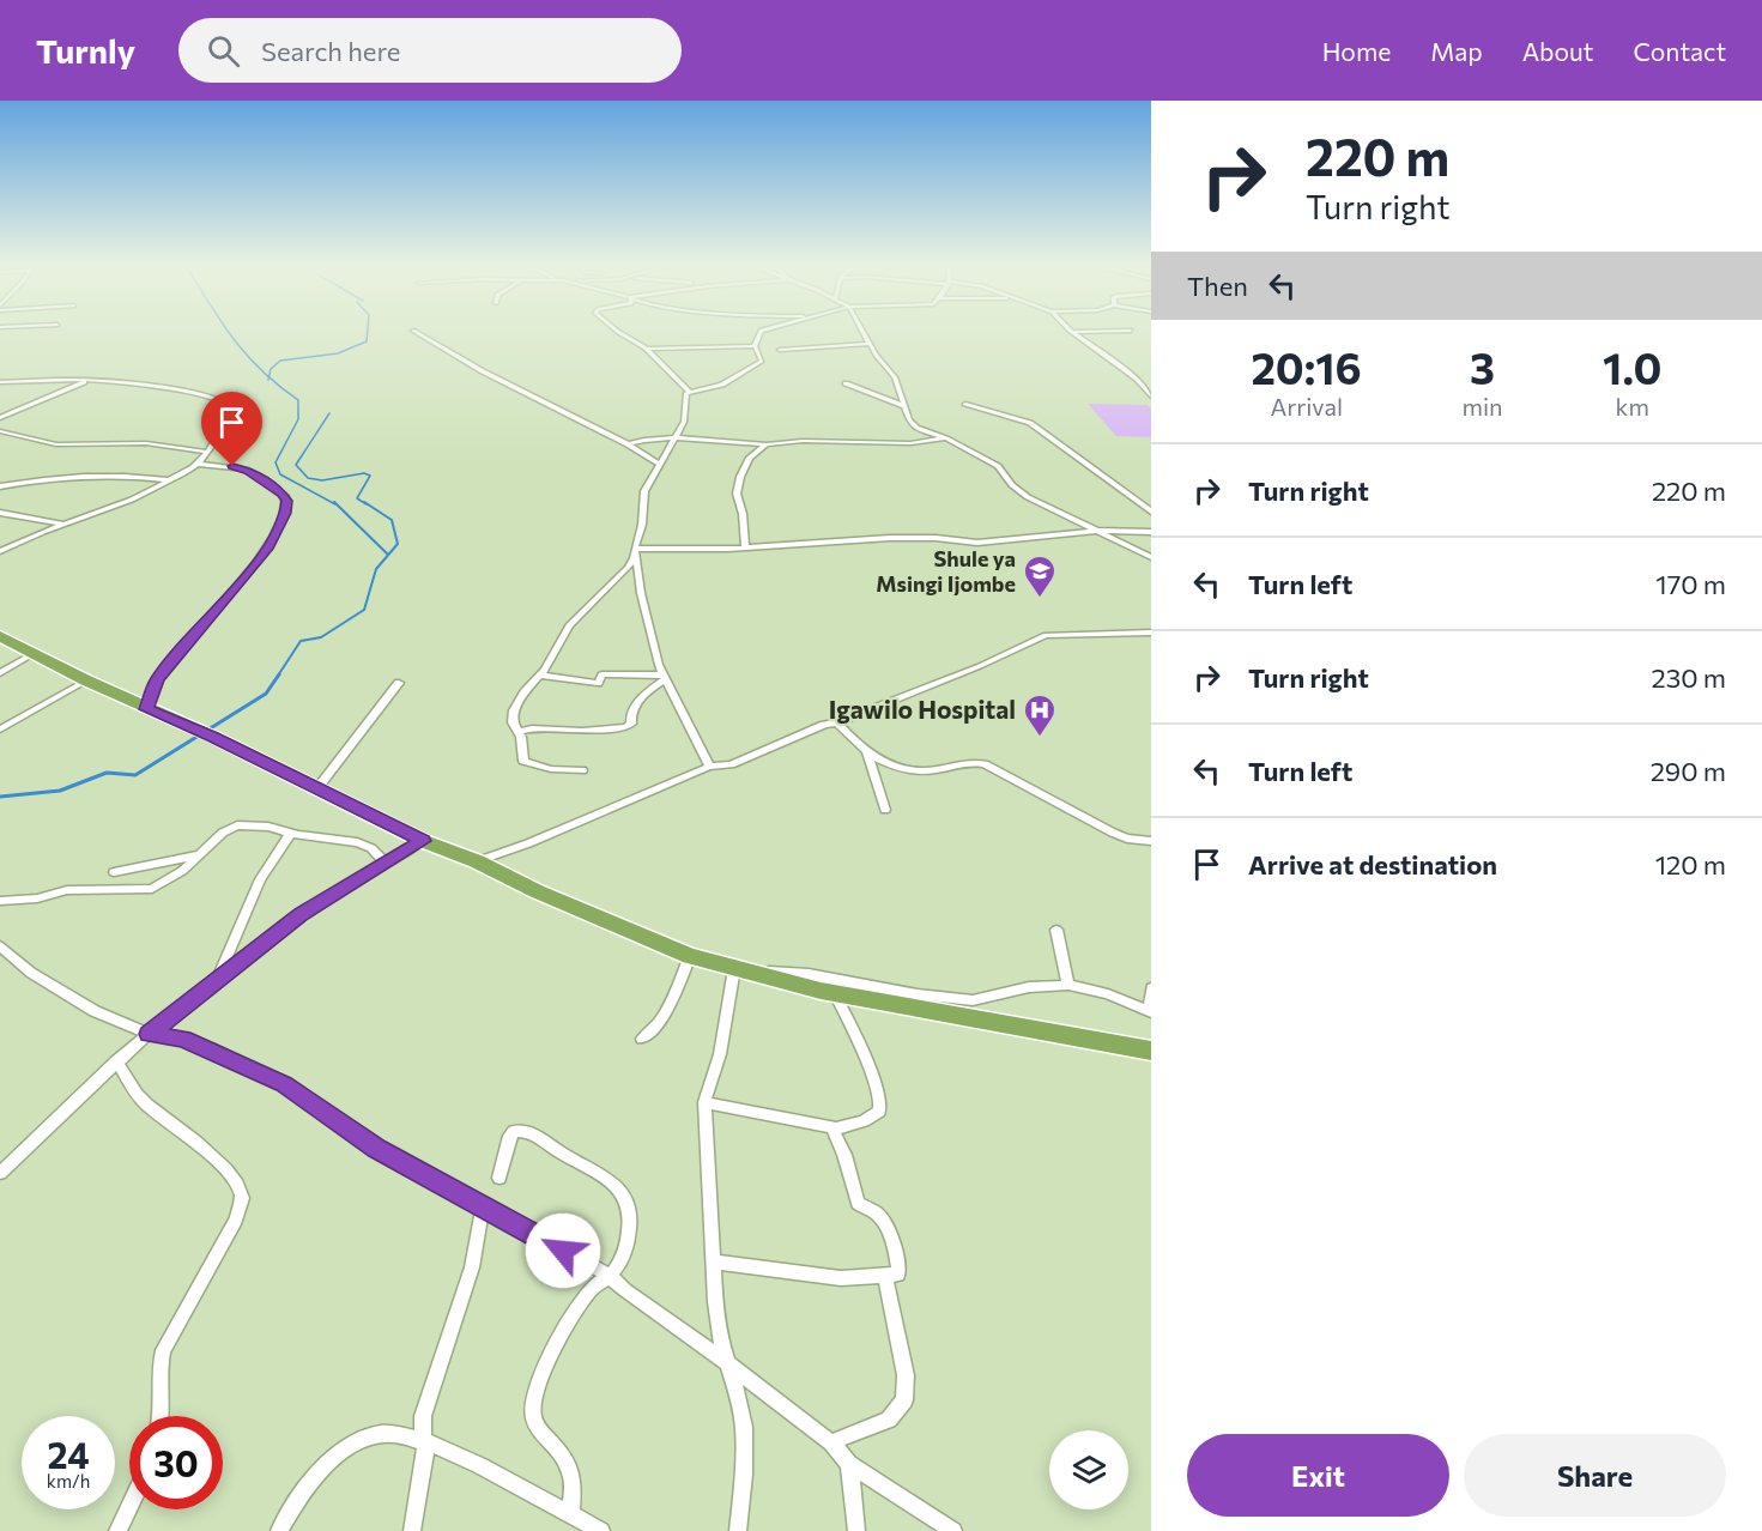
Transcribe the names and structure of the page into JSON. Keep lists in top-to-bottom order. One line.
{"places":{"school or university":["Shule ya Msingi Ijombe"],"hospital":["Igawilo Hospital"]},"page":{"header":"Turnly","search":"Search here","nav":["Home","Map","About","Contact"],"turn":["220 m","Turn right"],"then":"Then","eta":["20:16","Arrival","3","min","1.0","km"],"list":[{"name":"Turn right","value":"220 m"},{"name":"Turn left","value":"170 m"},{"name":"Turn right","value":"230 m"},{"name":"Turn left","value":"290 m"},{"name":"Arrive at destination","value":"120 m"}],"speed":"24 km/h","limit":"30","buttons":["Exit","Share"]}}
